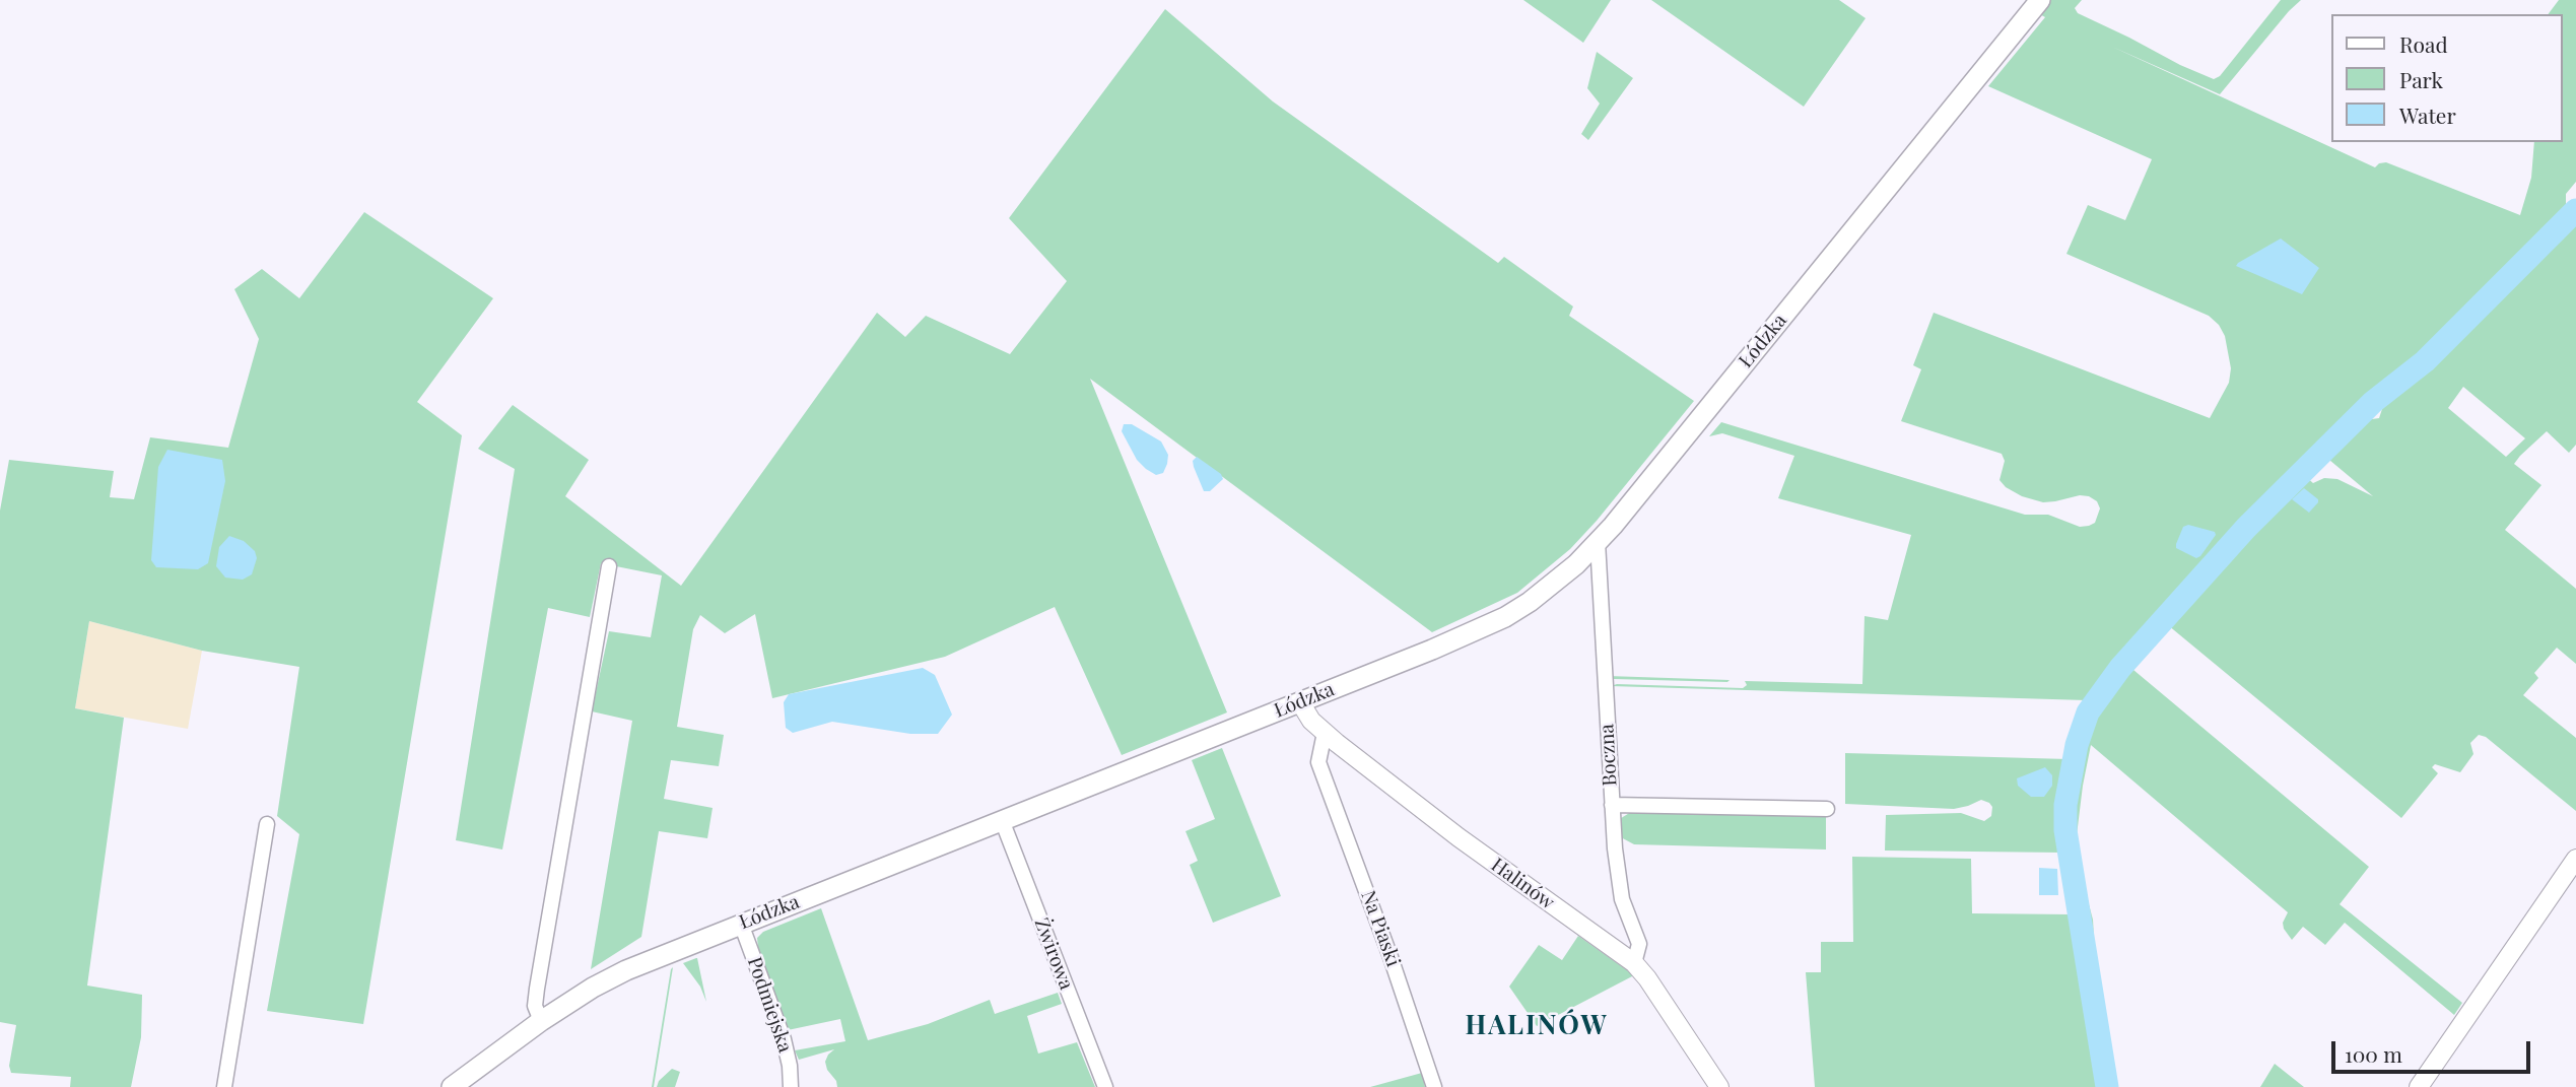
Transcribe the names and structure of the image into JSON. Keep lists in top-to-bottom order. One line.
{"streets":{"main road":["Łódzka"],"street":["Boczna","Halinów","Na Piaski","Żwirowa","Podmiejska"]},"crossings":[["Łódzka","Boczna"],["Łódzka","Halinów"],["Łódzka","Żwirowa"],["Łódzka","Podmiejska"],["Boczna","Halinów"],["Halinów","Na Piaski"]],"districts":["HALINÓW"],"legend":["Road","Park","Water"],"scale_bar":"100 m"}
